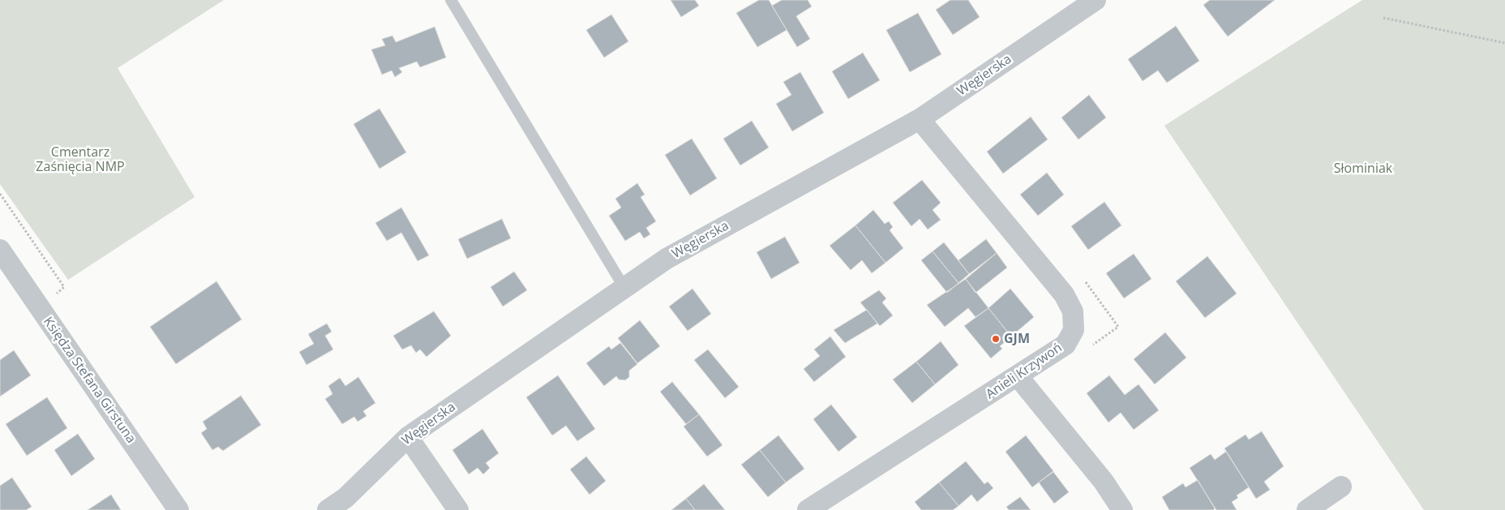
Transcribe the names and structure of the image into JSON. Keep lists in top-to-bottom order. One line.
{"streets":{"street":["Węgierska","Anieli Krzywoń","Księdza Stefana Girstuna"]},"crossings":[["Węgierska","Anieli Krzywoń"]],"parks":["Cmentarz Zaśnięcia NMP","Słominiak"],"places":["GJM"]}
